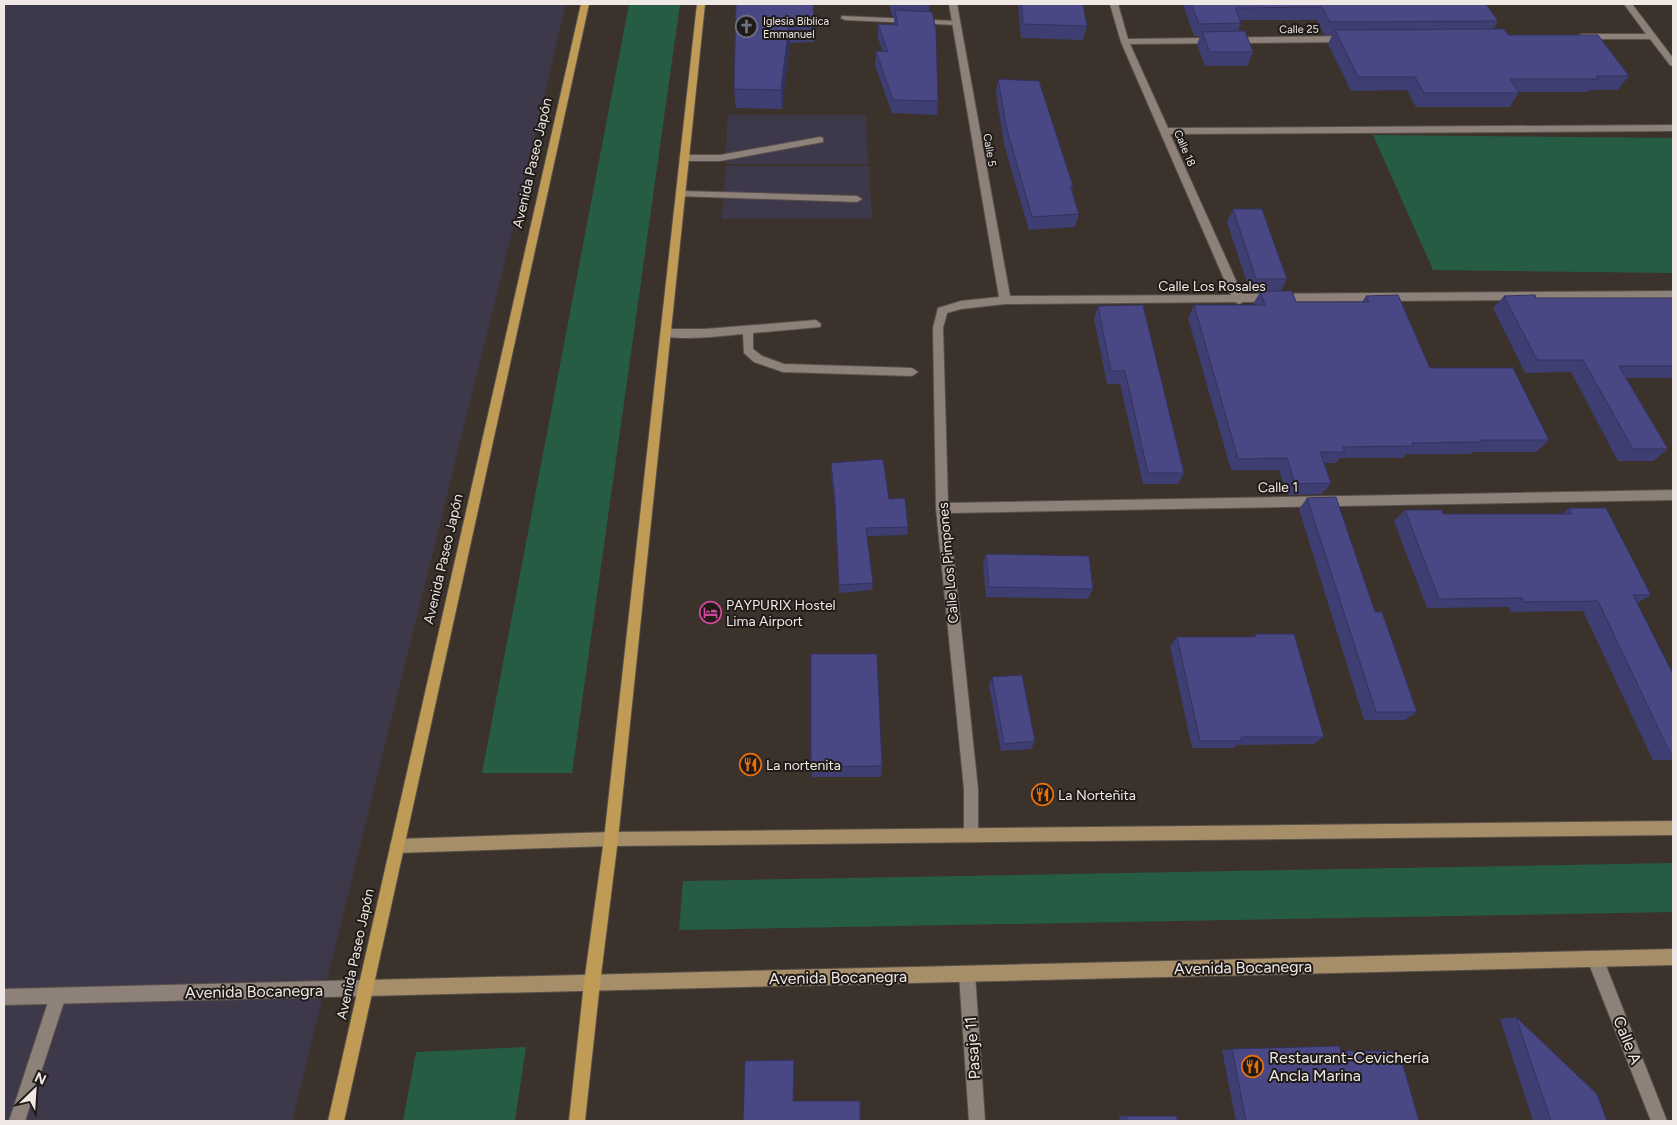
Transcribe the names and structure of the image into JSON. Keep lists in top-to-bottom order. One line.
{"streets":{"main road":["Avenida Paseo Japón","Avenida Bocanegra"],"street":["Calle 25","Calle 18","Calle 5","Calle Los Rosales","Calle 1","Calle Los Pimpones","Calle A","Pasaje 11"]},"crossings":[["Calle 25","Calle 18"],["Calle 18","Calle Los Rosales"],["Calle 5","Calle Los Rosales"],["Avenida Paseo Japón","Avenida Bocanegra"],["Calle Los Rosales","Calle Los Pimpones"],["Calle 1","Calle Los Pimpones"],["Avenida Bocanegra","Calle A"],["Avenida Bocanegra","Pasaje 11"]],"places":{"church":["Iglesia Bíblica Emmanuel"],"hotel":["PAYPURIX Hostel Lima Airport"],"restaurant":["La nortenita","La Norteñita","Restaurant-Cevichería Ancla Marina"]},"north":"top right"}
